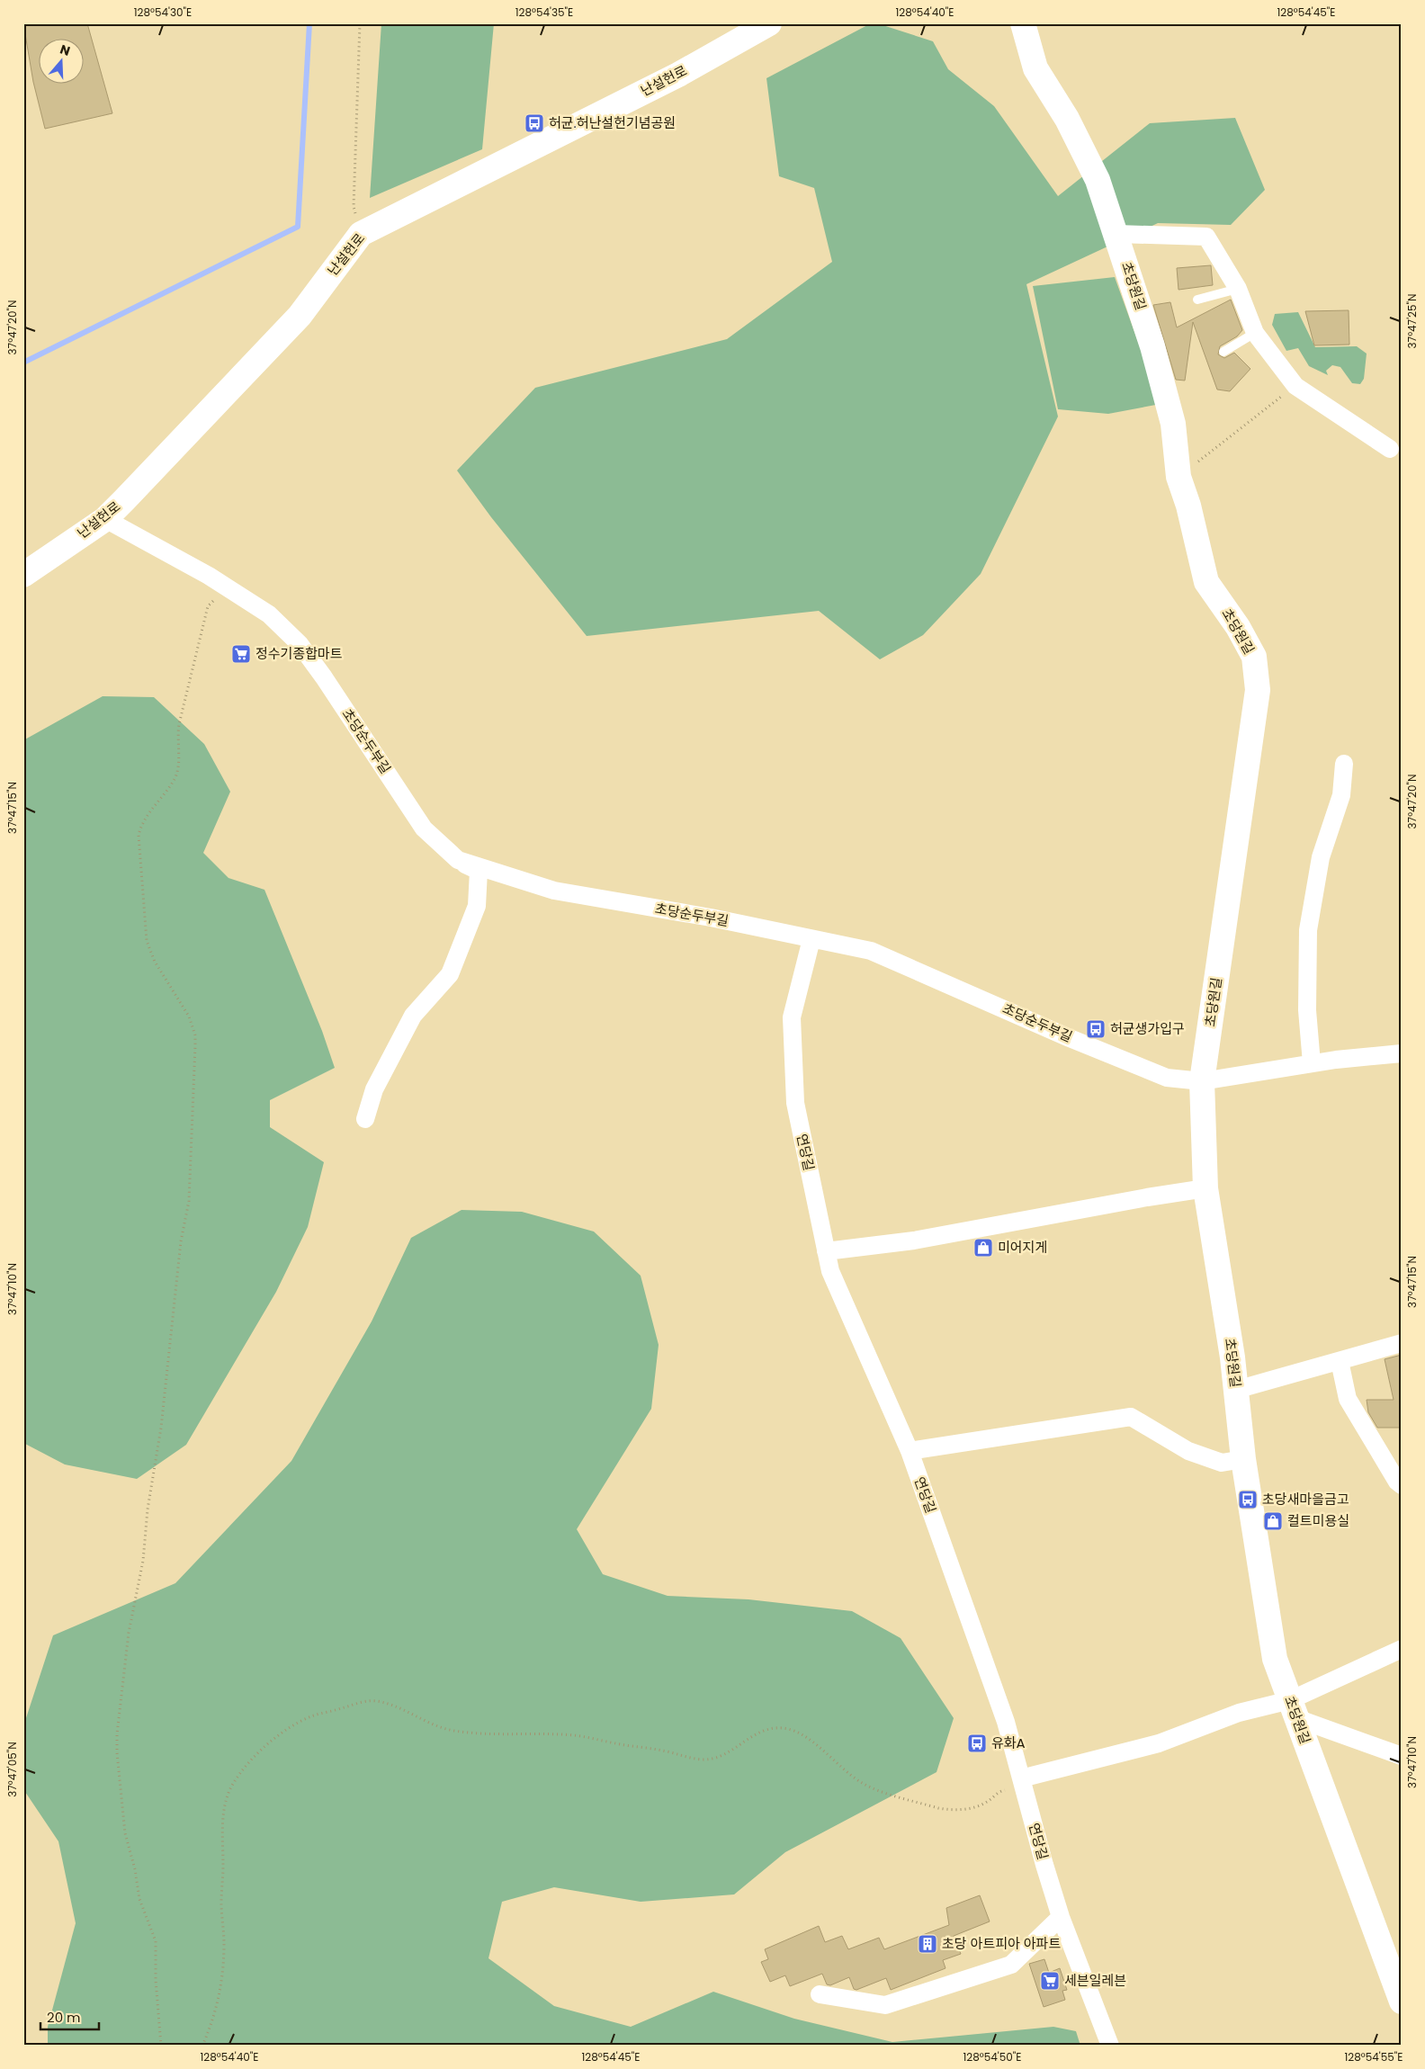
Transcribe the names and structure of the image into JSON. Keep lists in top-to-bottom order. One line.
{"streets":{"street":["난설헌로","초당원길","초당순두부길","연당길"]},"crossings":[["난설헌로","초당순두부길"],["초당원길","초당순두부길"],["초당순두부길","연당길"]],"places":{"bus stop":["허균.허난설헌기념공원","허균생가입구","초당새마을금고","유화A"],"supermarket":["정수기종합마트","세븐일레븐"],"shop":["미어지게","컬트미용실"],"building":["초당 아트피아 아파트"]},"scale_bar":"20 m","north":"top","coordinates":["128°54'30\"E","128°54'35\"E","128°54'40\"E","128°54'45\"E","37°47'25\"N","37°47'20\"N","37°47'15\"N","37°47'10\"N","37°47'05\"N","128°54'50\"E","128°54'55\"E"]}
